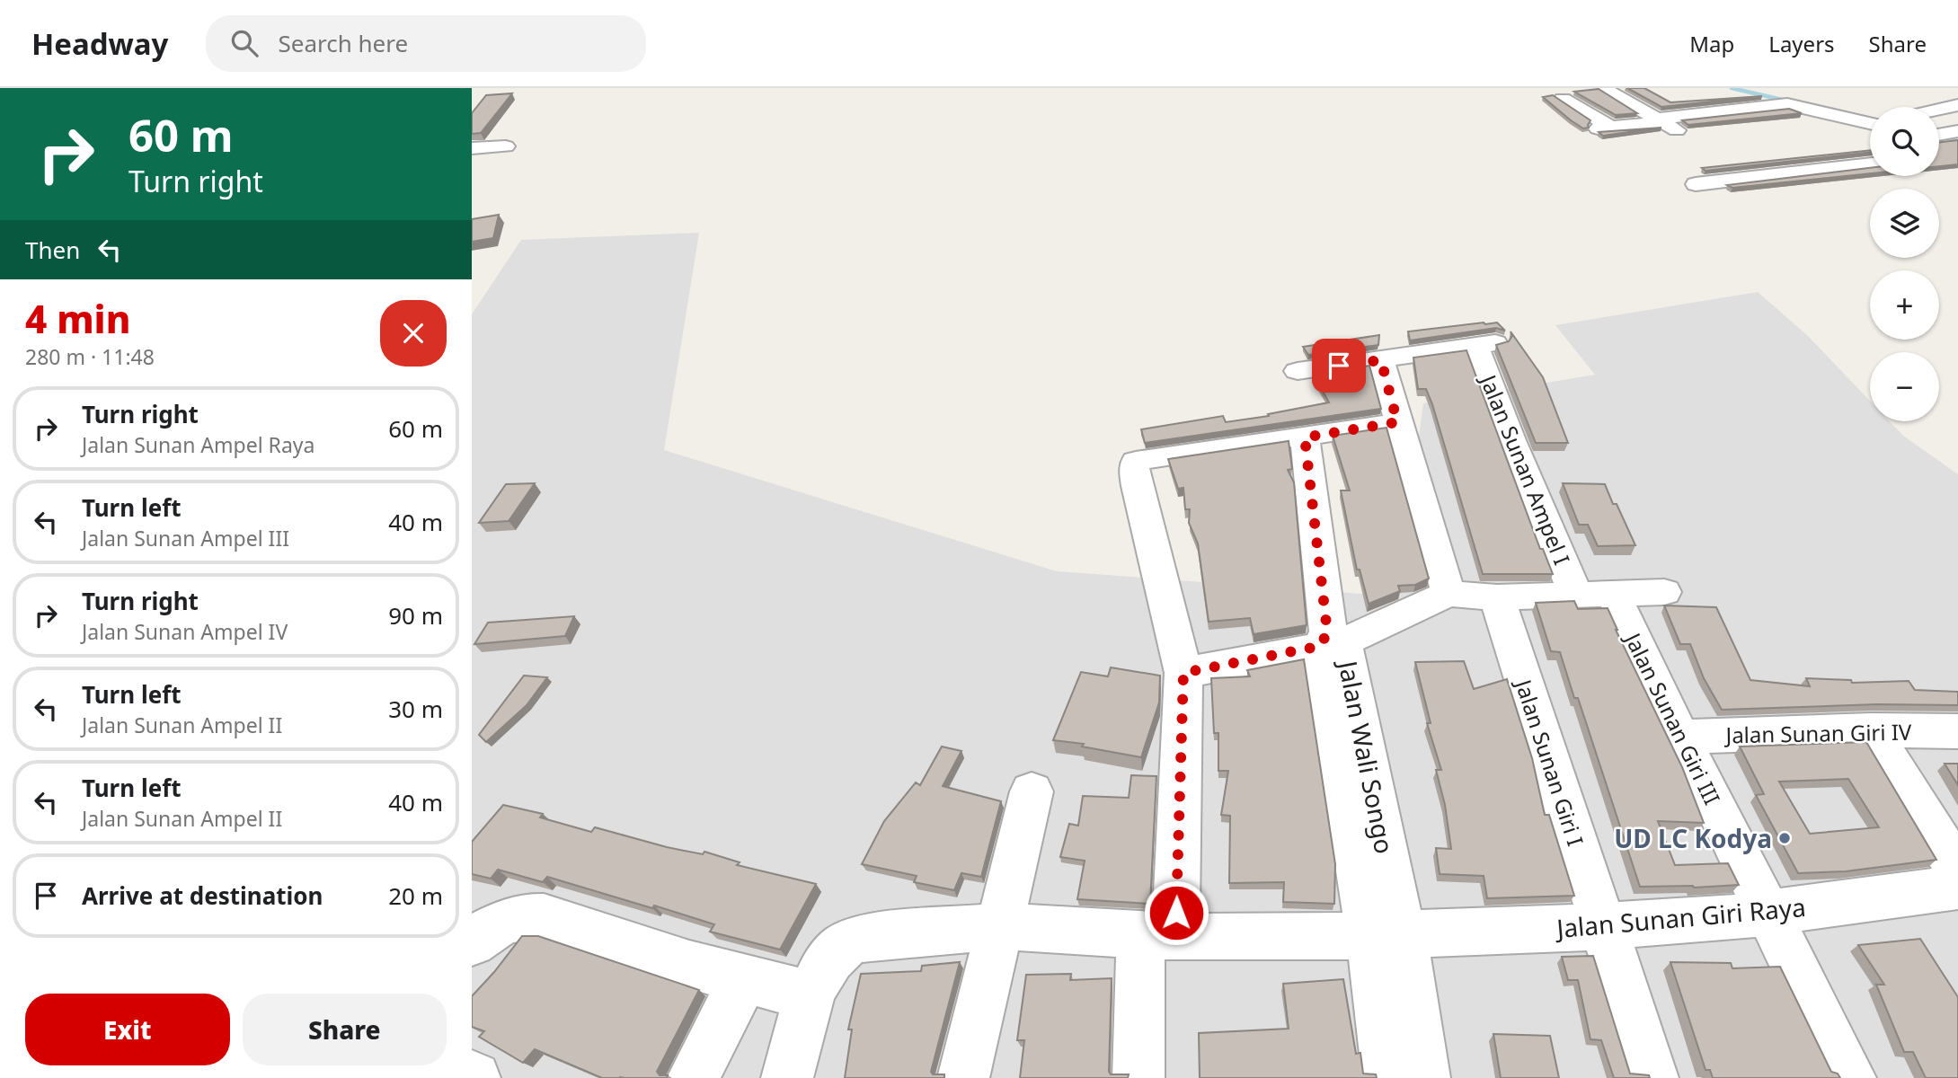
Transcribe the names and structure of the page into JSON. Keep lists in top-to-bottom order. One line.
{"streets":{"street":["Jalan Sunan Ampel I","Jalan Sunan Giri III","Jalan Sunan Giri IV","Jalan Wali Songo","Jalan Sunan Giri I","Jalan Sunan Giri Raya"]},"crossings":[["Jalan Sunan Ampel I","Jalan Sunan Giri III"],["Jalan Sunan Giri III","Jalan Sunan Giri IV"],["Jalan Sunan Giri III","Jalan Sunan Giri Raya"],["Jalan Wali Songo","Jalan Sunan Giri Raya"],["Jalan Sunan Giri I","Jalan Sunan Giri Raya"]],"places":["UD LC Kodya"],"page":{"header":"Headway","search":"Search here","nav":["Map","Layers","Share"],"turn":["60 m","Turn right"],"map_buttons":["+","−"],"then":"Then","heading":["4 min","280 m · 11:48"],"list":[{"name":"Turn right","note":"Jalan Sunan Ampel Raya","value":"60 m"},{"name":"Turn left","note":"Jalan Sunan Ampel III","value":"40 m"},{"name":"Turn right","note":"Jalan Sunan Ampel IV","value":"90 m"},{"name":"Turn left","note":"Jalan Sunan Ampel II","value":"30 m"},{"name":"Turn left","note":"Jalan Sunan Ampel II","value":"40 m"},{"name":"Arrive at destination","value":"20 m"}],"buttons":["Exit","Share"]}}
